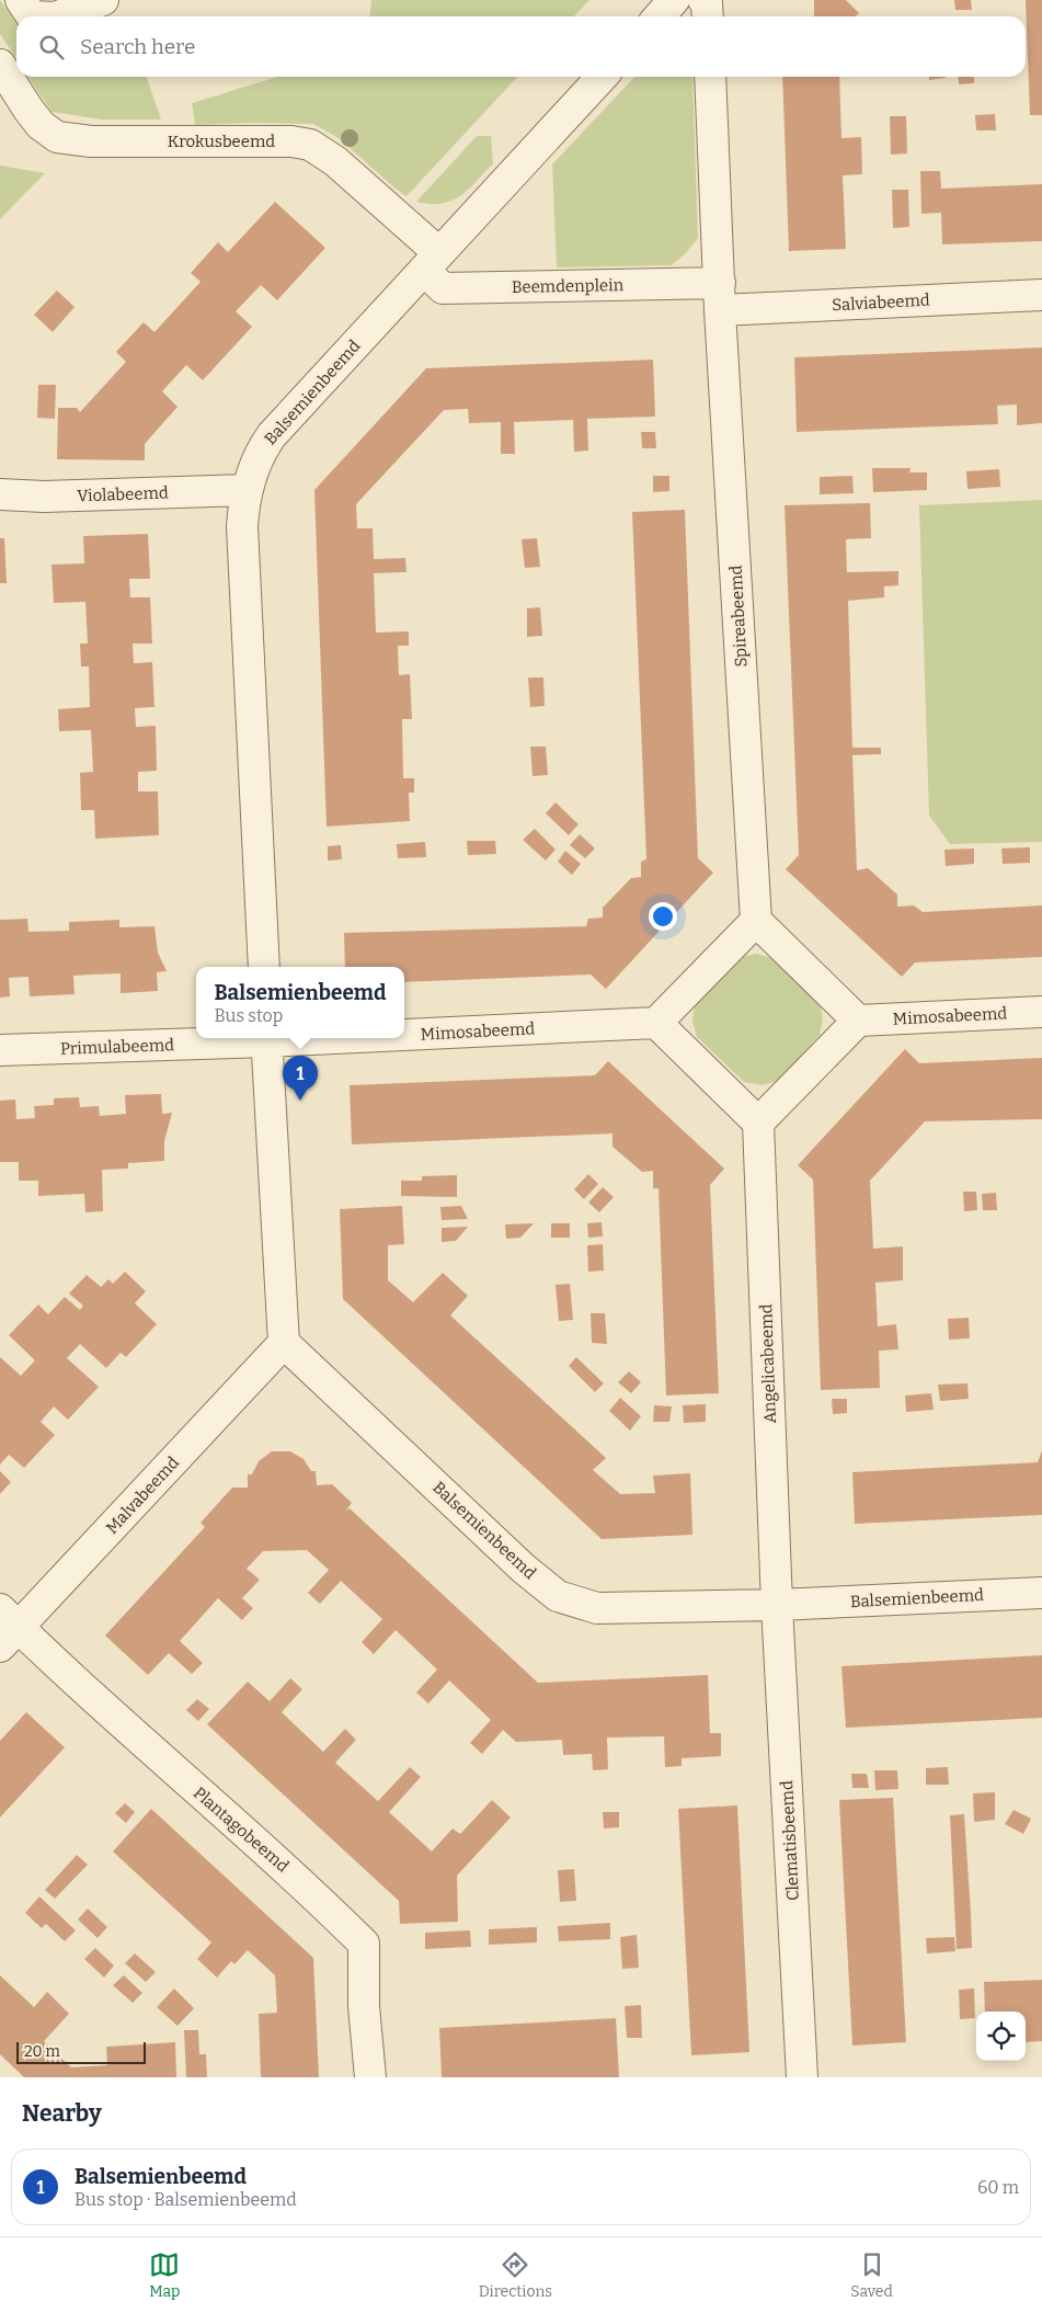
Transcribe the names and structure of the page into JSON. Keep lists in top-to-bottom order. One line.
{"streets":{"street":["Krokusbeemd","Beemdenplein","Salviabeemd","Balsemienbeemd","Violabeemd","Spireabeemd","Mimosabeemd","Primulabeemd","Angelicabeemd","Malvabeemd","Plantagobeemd","Clematisbeemd"]},"crossings":[["Krokusbeemd","Beemdenplein"],["Krokusbeemd","Balsemienbeemd"],["Beemdenplein","Salviabeemd"],["Beemdenplein","Balsemienbeemd"],["Beemdenplein","Spireabeemd"],["Salviabeemd","Spireabeemd"],["Balsemienbeemd","Violabeemd"],["Balsemienbeemd","Angelicabeemd"],["Balsemienbeemd","Malvabeemd"],["Balsemienbeemd","Clematisbeemd"],["Angelicabeemd","Clematisbeemd"],["Malvabeemd","Plantagobeemd"]],"scale_bar":"20 m","page":{"search":"Search here","popup":["Balsemienbeemd","Bus stop"],"pins":"1","scale":"20 m","heading":"Nearby","list":[{"mark":"1","name":"Balsemienbeemd","note":"Bus stop · Balsemienbeemd","value":"60 m"}],"nav":["Map","Directions","Saved"]}}
